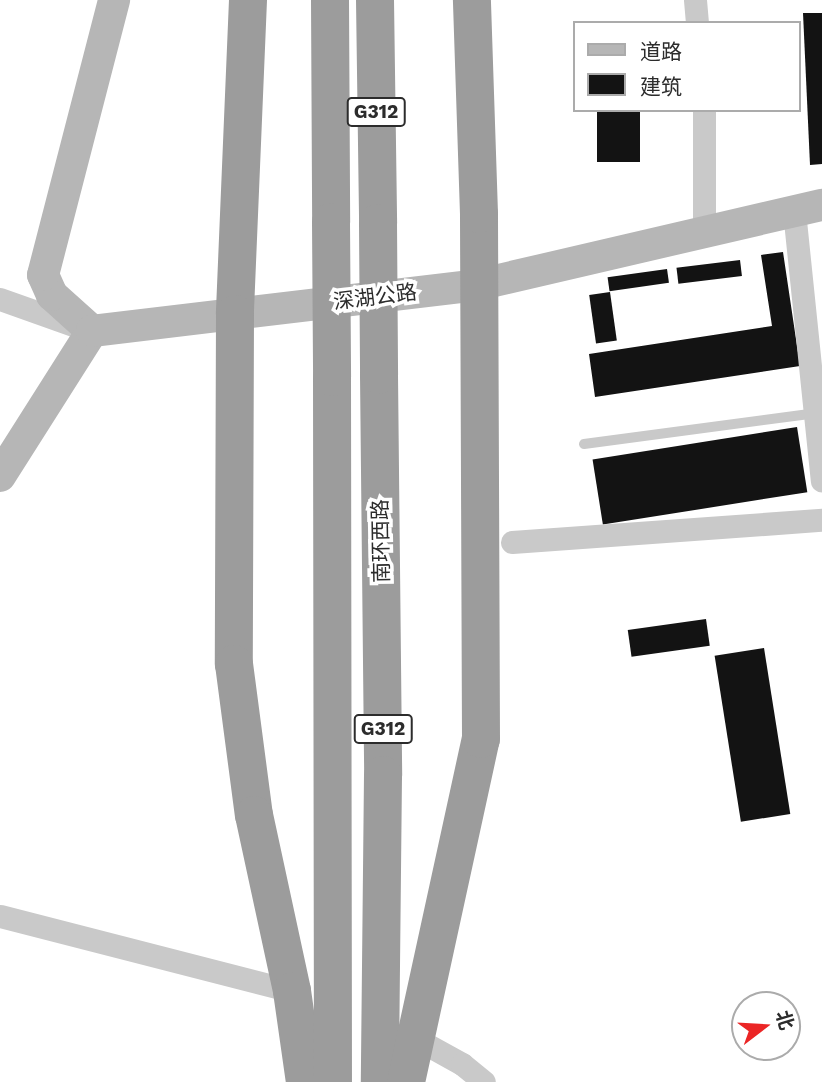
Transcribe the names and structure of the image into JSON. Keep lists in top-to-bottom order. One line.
{"streets":{"highway":["G312","南环西路"],"main road":["深湖公路"]},"legend":["道路","建筑"],"north":"right"}
